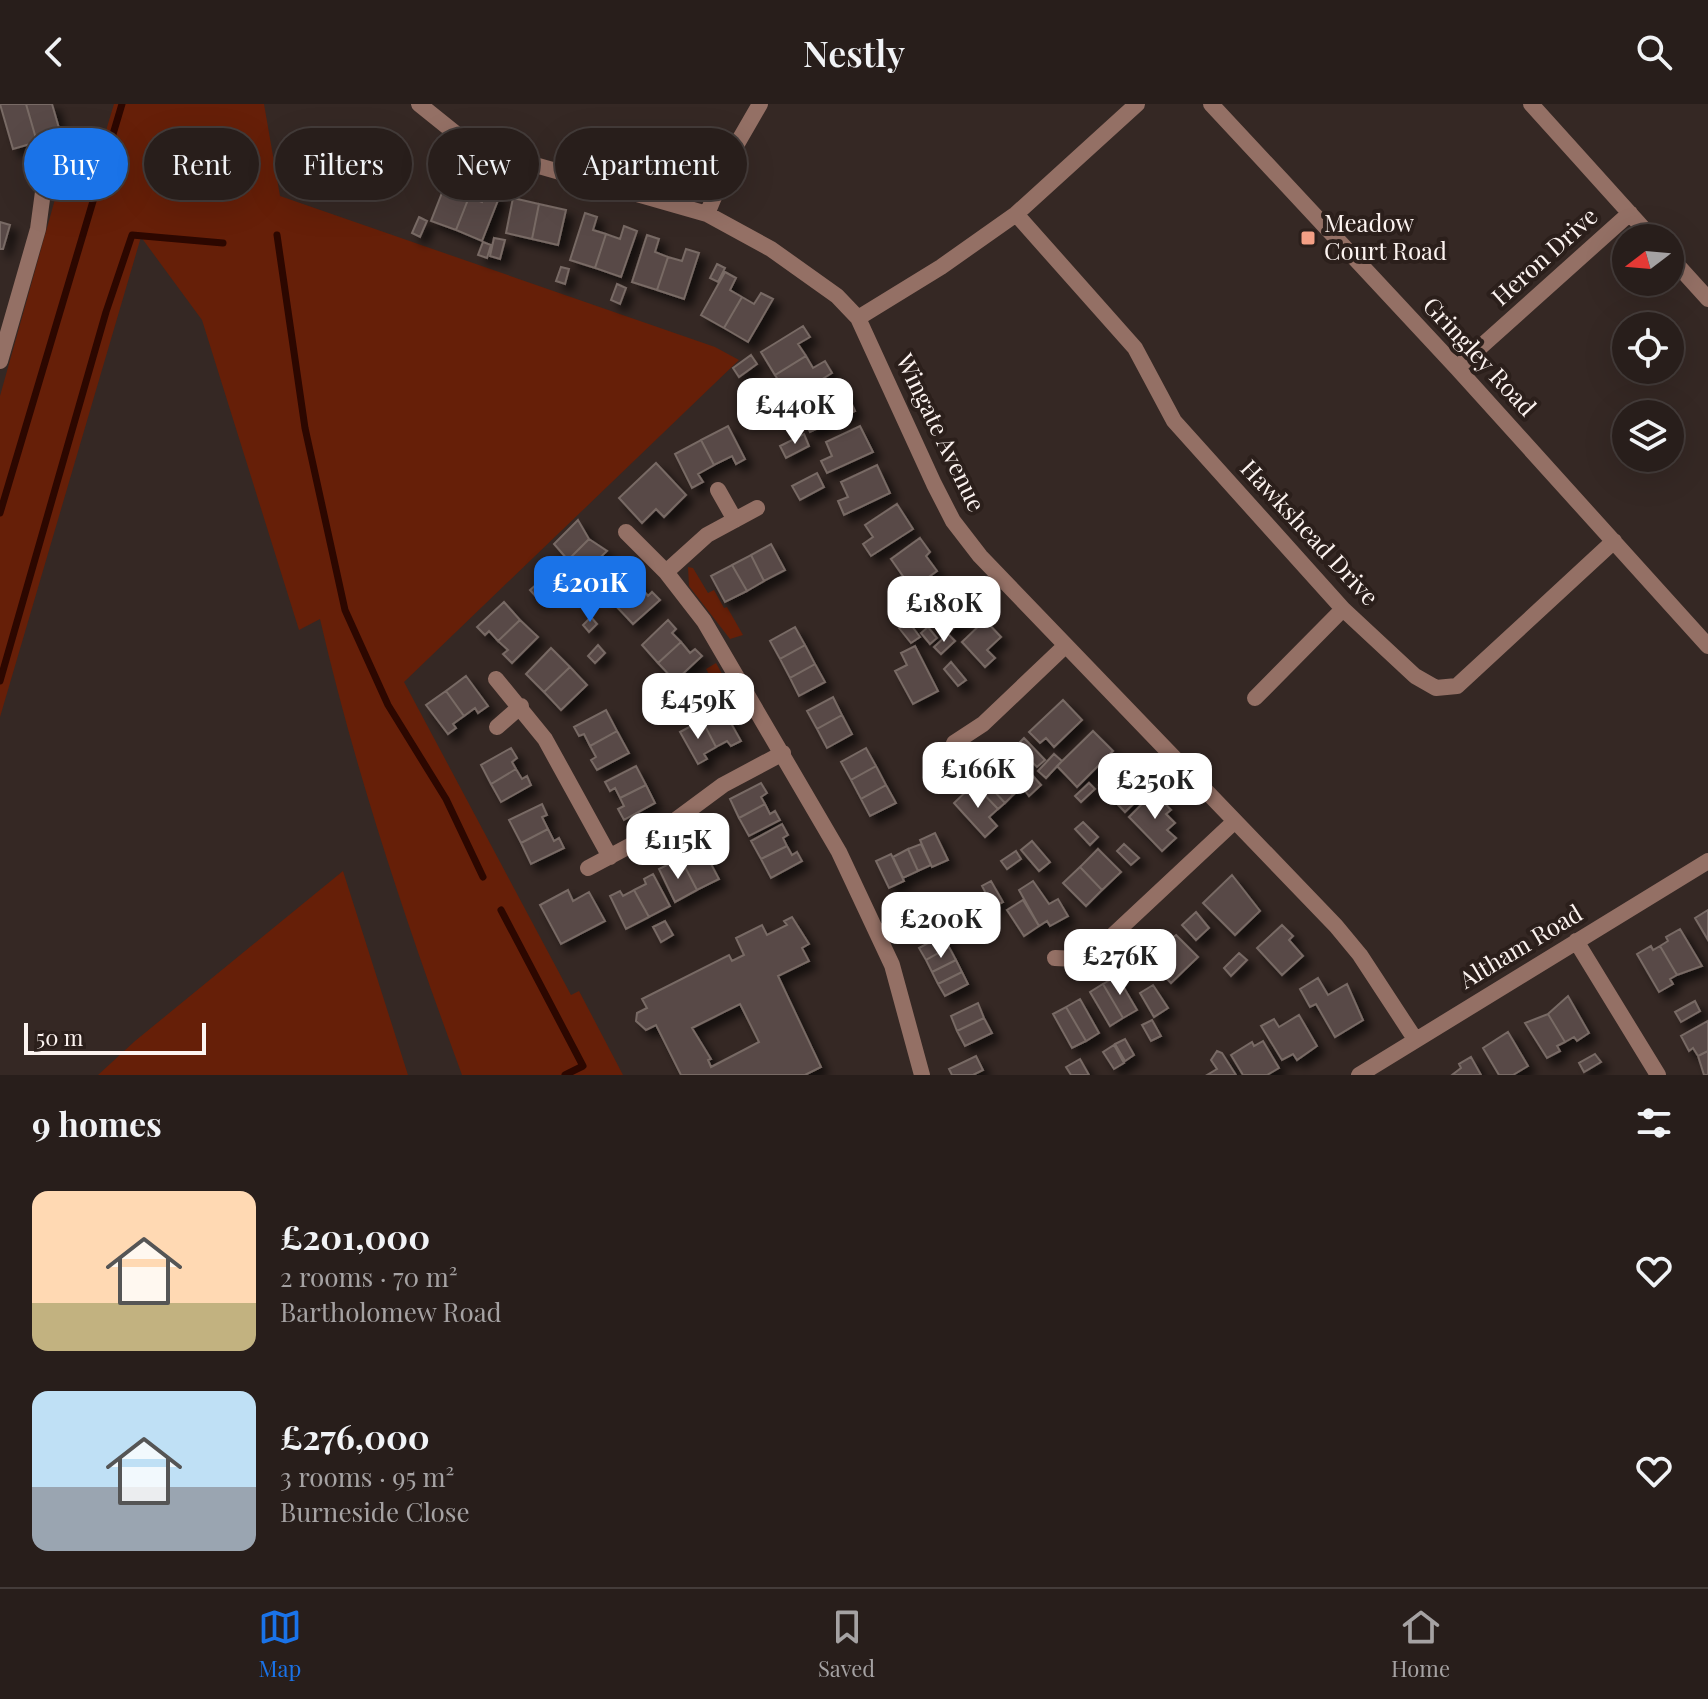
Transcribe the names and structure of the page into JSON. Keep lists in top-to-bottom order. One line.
{"streets":{"street":["Heron Drive","Gringley Road","Wingate Avenue","Hawkshead Drive","Altham Road"]},"crossings":[["Heron Drive","Gringley Road"],["Gringley Road","Hawkshead Drive"],["Wingate Avenue","Altham Road"]],"places":{"transit":["Meadow Court Road"]},"scale_bar":"50 m","north":"left","page":{"header":"Nestly","chip":["Buy","Rent","Filters","New","Apartment"],"price":["£440K","£201K","£180K","£459K","£166K","£250K","£115K","£200K","£276K"],"scale":"50 m","heading":"9 homes","list":[{"name":"£201,000","note":"2 rooms · 70 m² · Bartholomew Road"},{"name":"£276,000","note":"3 rooms · 95 m² · Burneside Close"}],"tabs":["Map","Saved","Home"]}}
